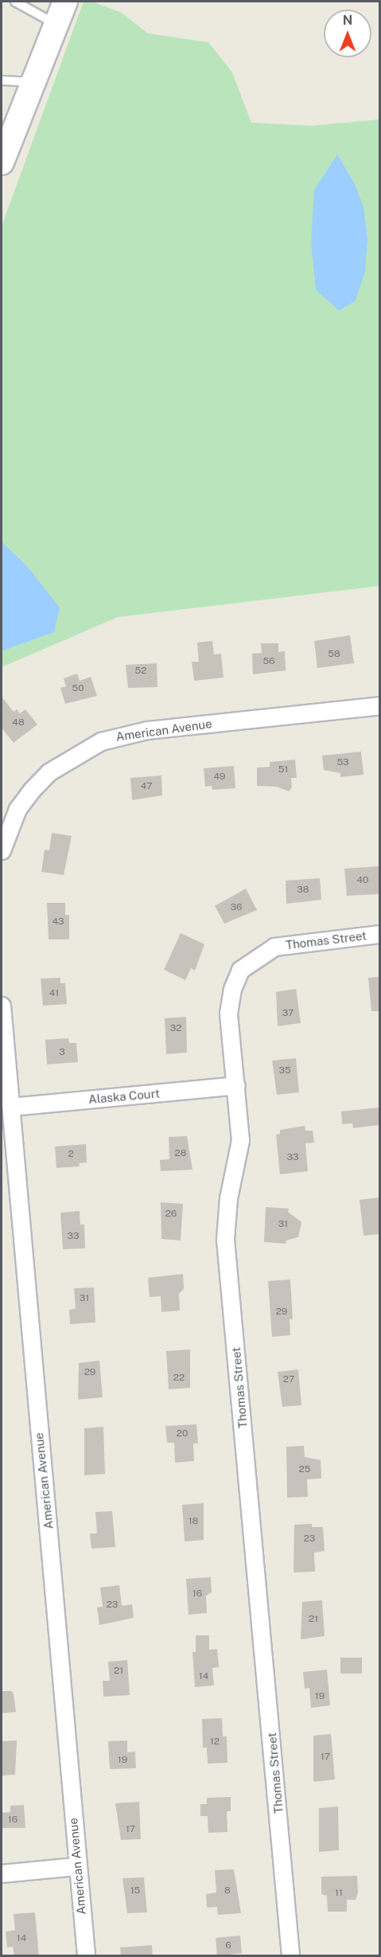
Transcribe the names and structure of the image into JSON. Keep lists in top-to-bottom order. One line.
{"streets":{"street":["American Avenue","Thomas Street","Alaska Court"]},"crossings":[["American Avenue","Alaska Court"],["Thomas Street","Alaska Court"]],"house_numbers":["58","56","52","50","48","53","51","49","47","40","38","36","43","41","37","32","3","35","28","2","33","26","31","33","31","29","29","22","27","20","25","18","23","16","23","21","21","14","19","12","17","19","16","17","15","8","11","14","6"],"north":"top"}
